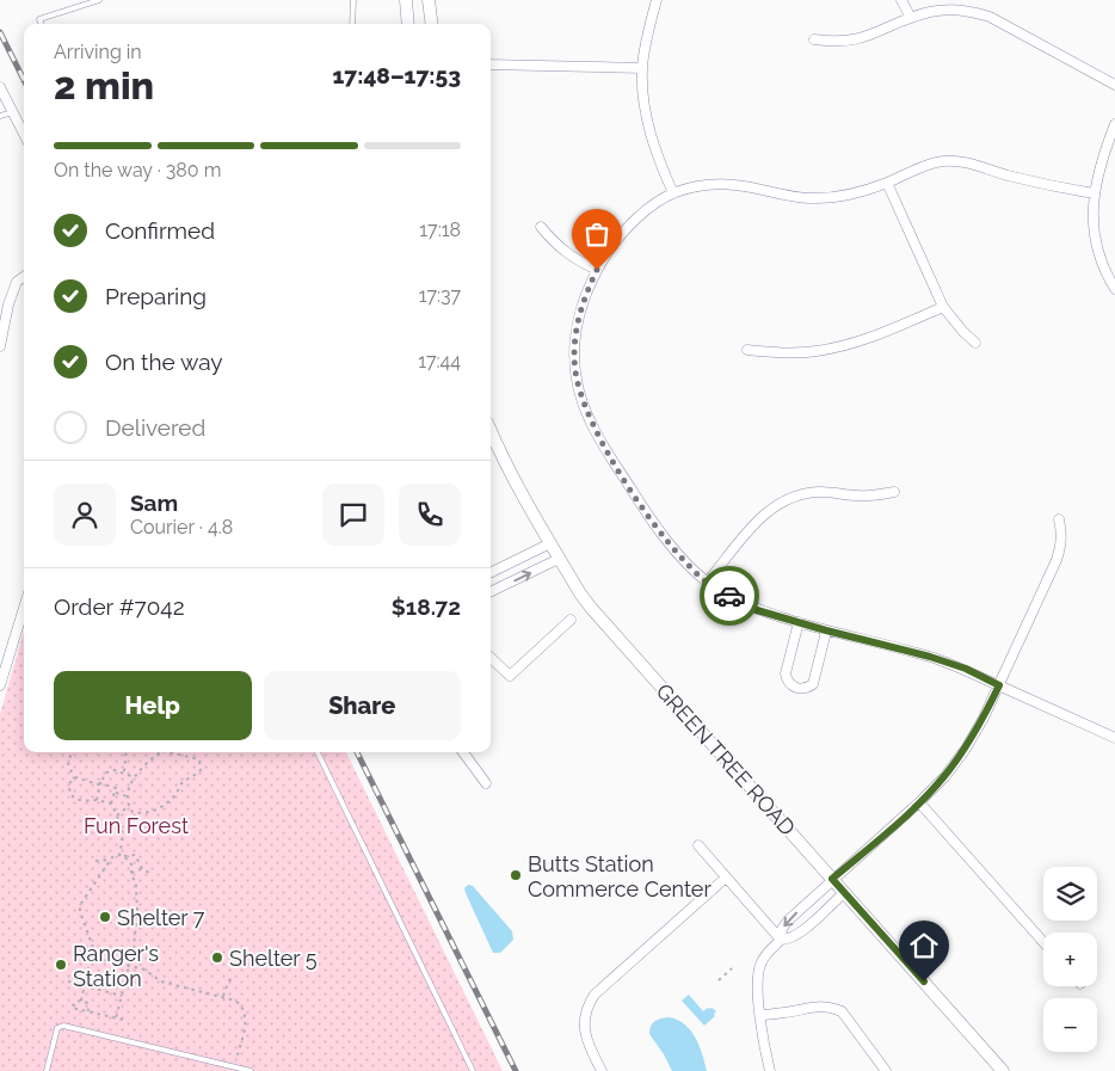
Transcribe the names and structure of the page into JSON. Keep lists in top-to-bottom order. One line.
{"streets":{"street":["GREEN TREE ROAD"]},"parks":["Fun Forest"],"places":["Butts Station Commerce Center","Shelter 7","Shelter 5","Ranger's Station"],"page":{"heading":["2 min","Arriving in","17:48–17:53"],"panel":["Sam","Courier · 4.8","Order #7042","$18.72"],"bar":"On the way · 380 m","list":[["Confirmed","17:18"],["Preparing","17:37"],["On the way","17:44"],"Delivered"],"buttons":["Help","Share"],"map_buttons":["+","−"]}}
